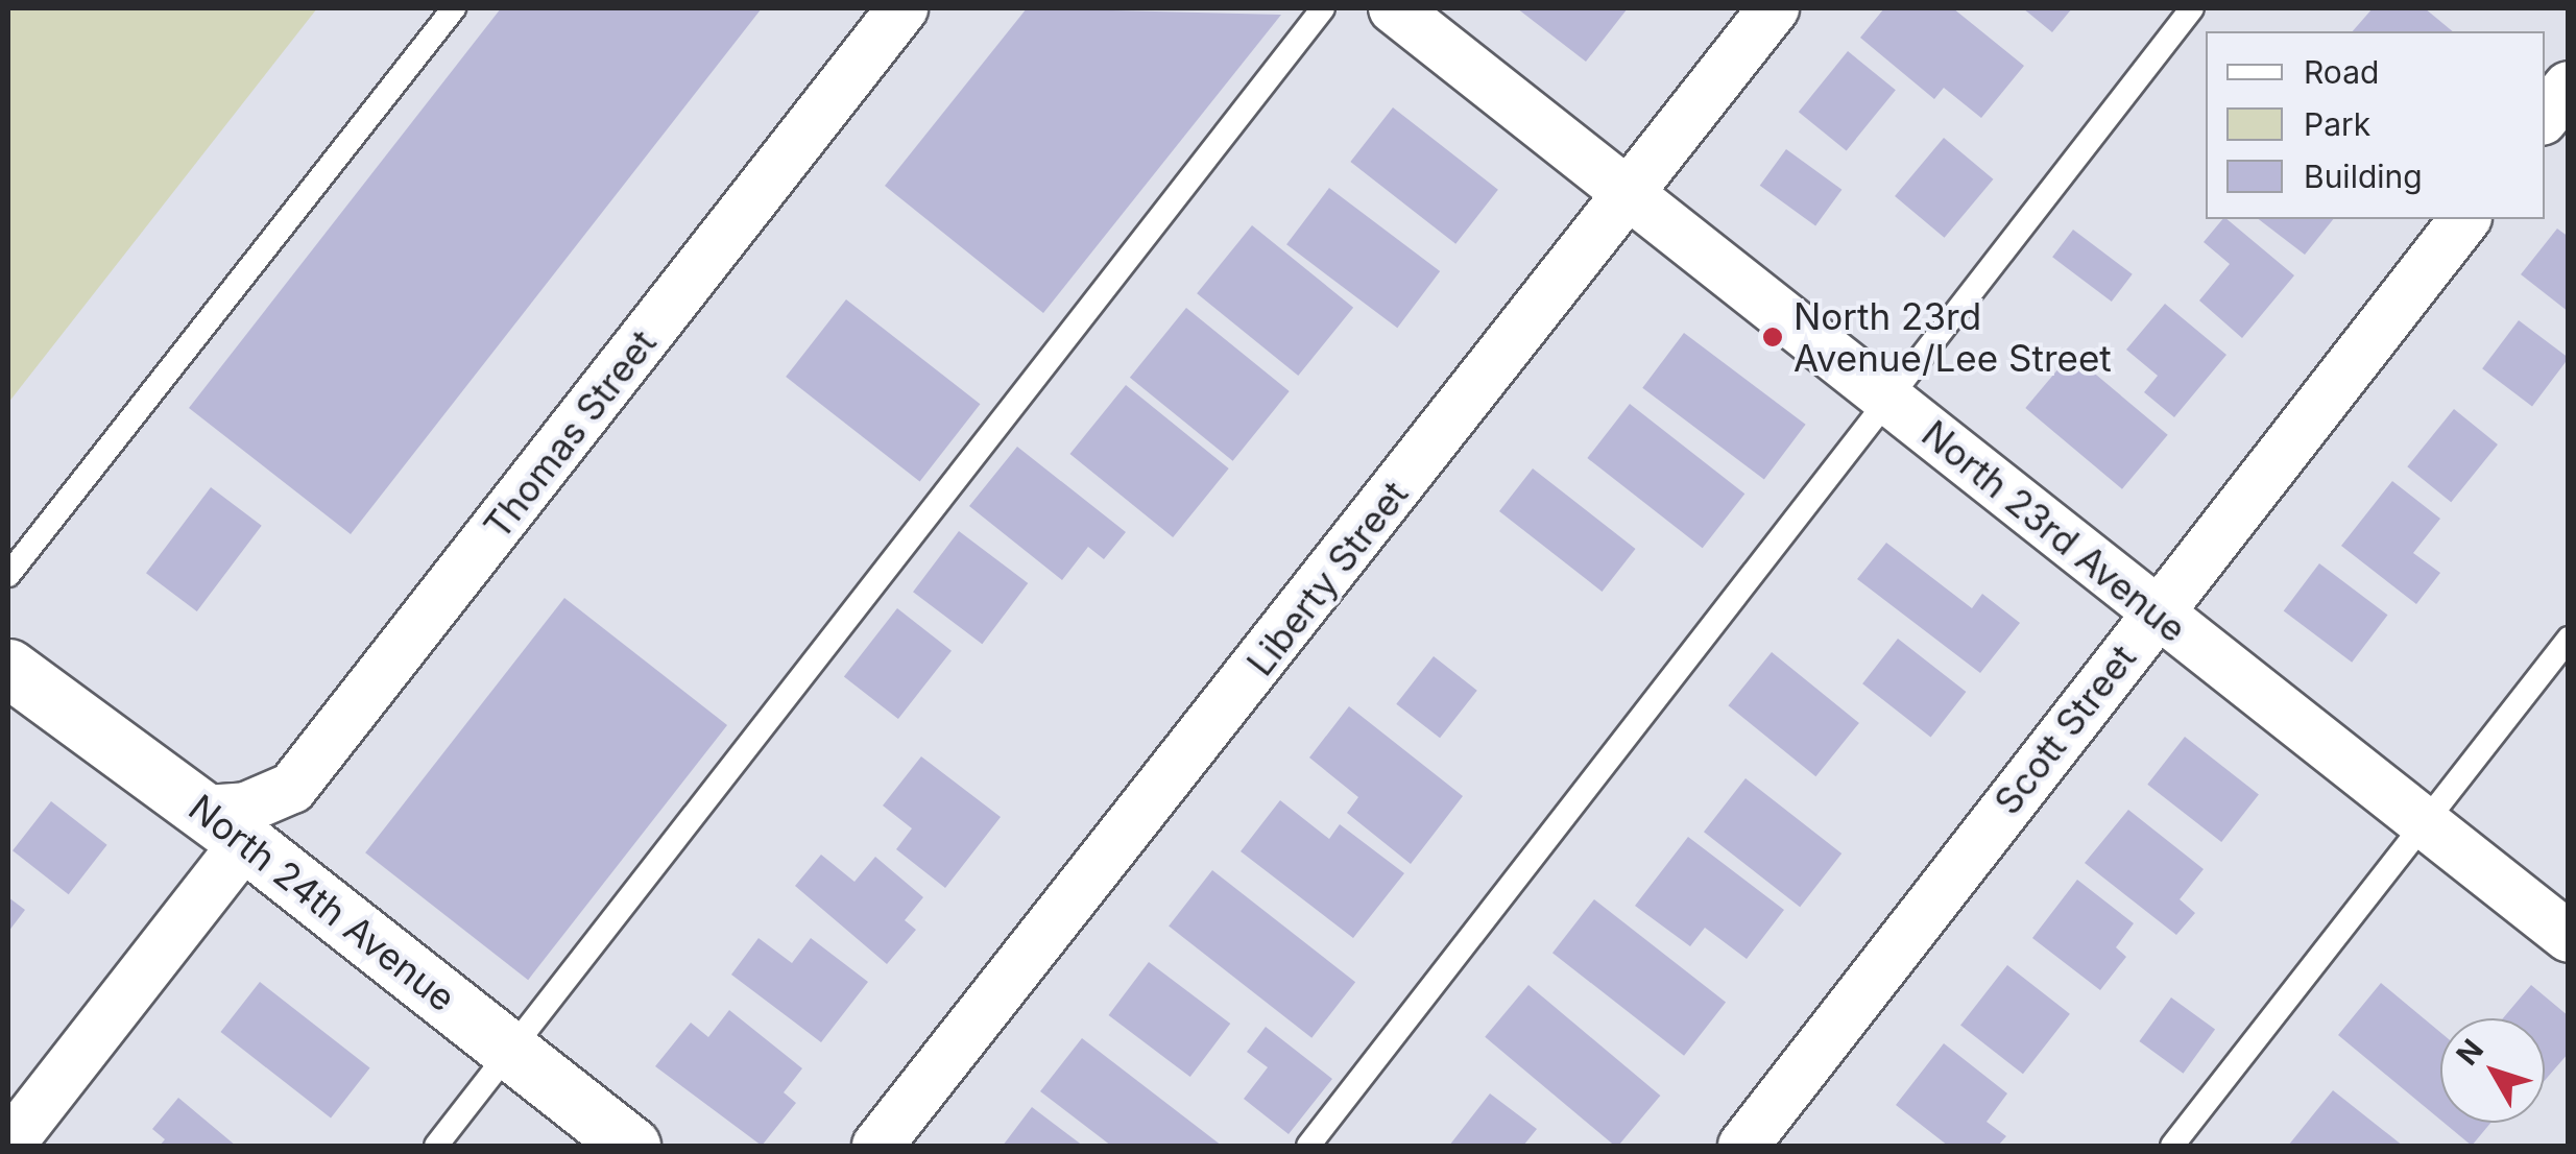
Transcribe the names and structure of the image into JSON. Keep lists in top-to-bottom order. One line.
{"streets":{"street":["Thomas Street","North 23rd Avenue","Liberty Street","Scott Street","North 24th Avenue"]},"crossings":[["Thomas Street","North 24th Avenue"],["North 23rd Avenue","Liberty Street"],["North 23rd Avenue","Scott Street"]],"places":["North 23rd Avenue/Lee Street"],"legend":["Road","Park","Building"],"north":"top left"}
